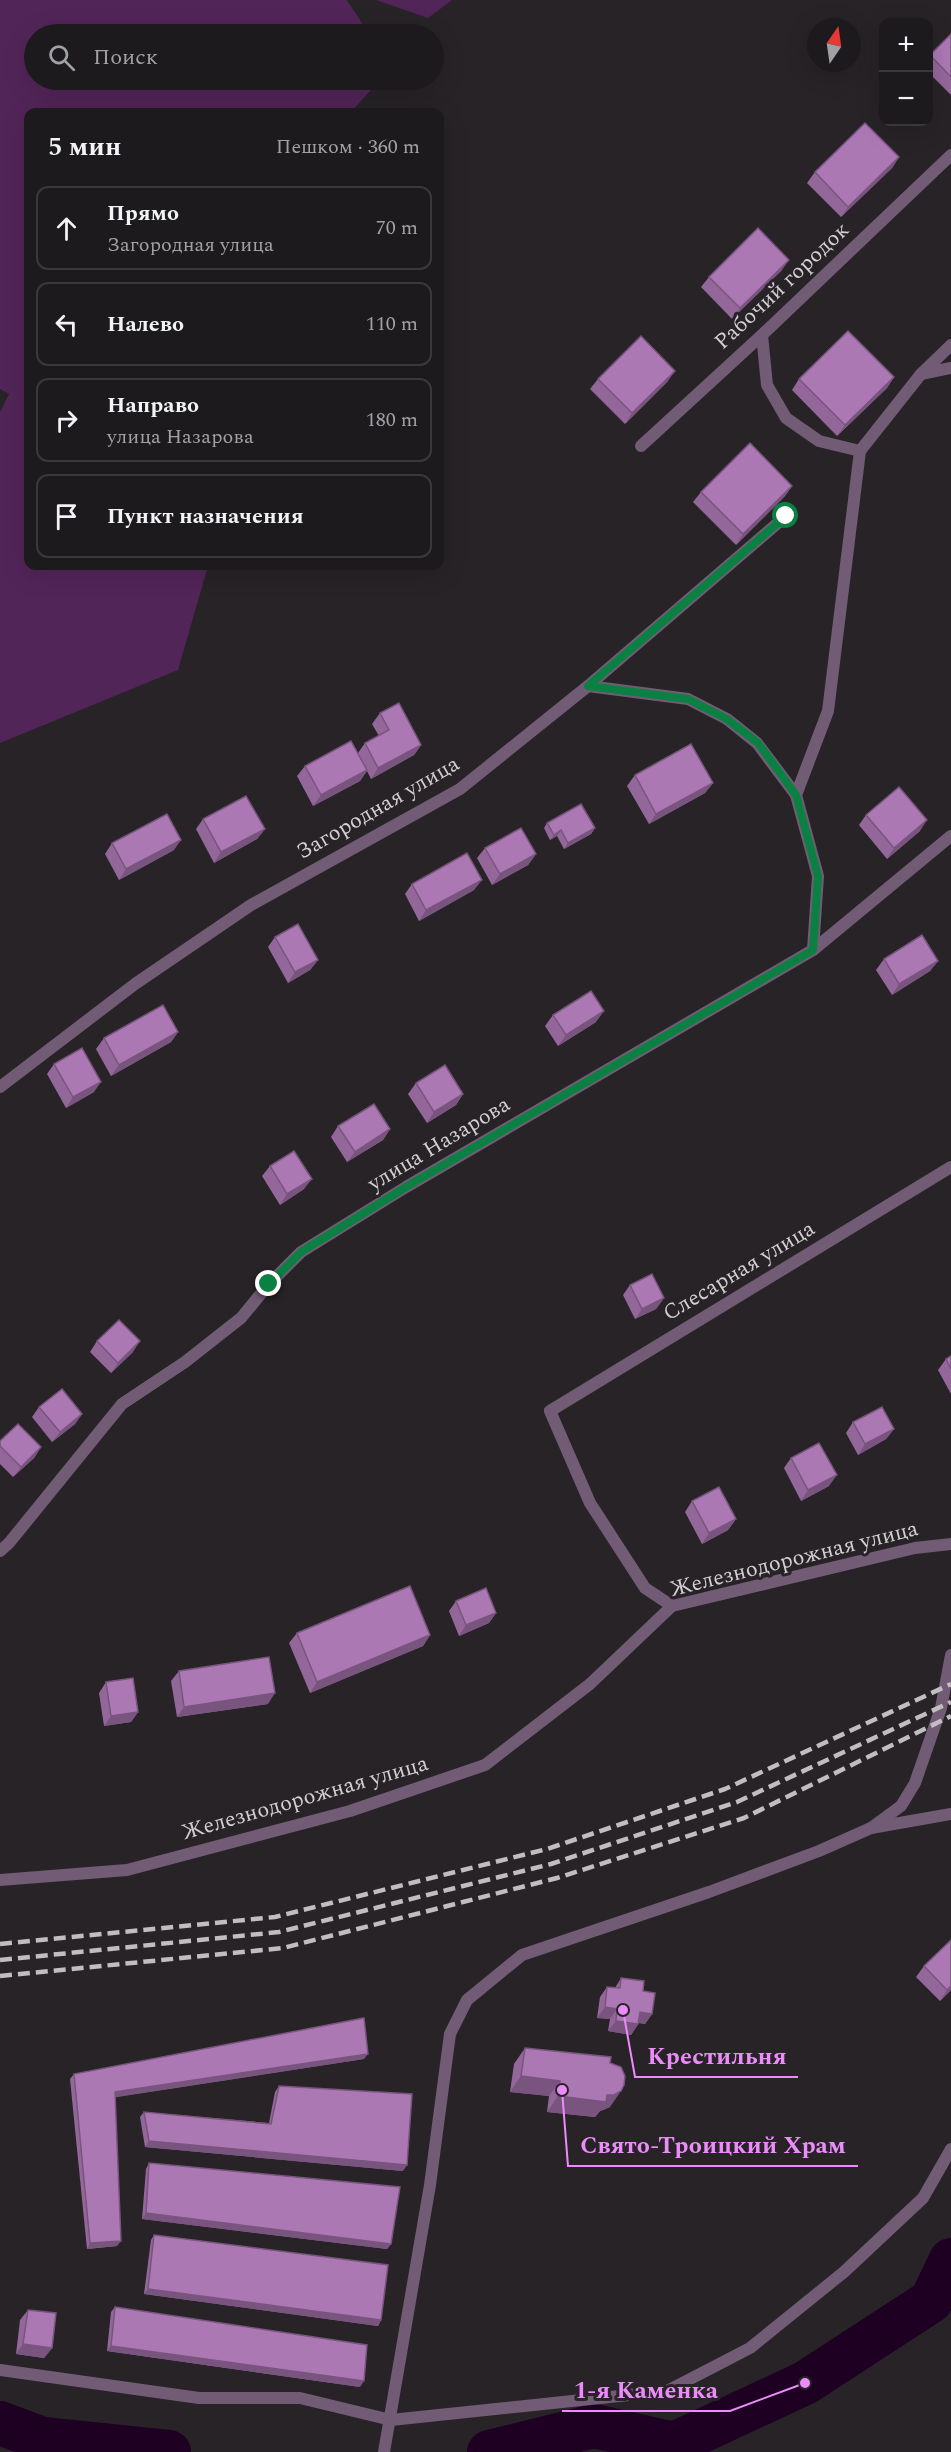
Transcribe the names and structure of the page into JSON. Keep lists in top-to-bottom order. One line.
{"streets":{"street":["Рабочий городок","Загородная улица","улица Назарова","Слесарная улица","Железнодорожная улица"]},"crossings":[["Слесарная улица","Железнодорожная улица"]],"places":["Крестильня","Свято-Троицкий Храм","1-я Каменка"],"north":"top","page":{"map_buttons":["+","−"],"search":"Поиск","heading":["5 мин","Пешком · 360 m"],"list":[["Прямо","Загородная улица","70 m"],["Налево","110 m"],["Направо","улица Назарова","180 m"],"Пункт назначения"]}}
